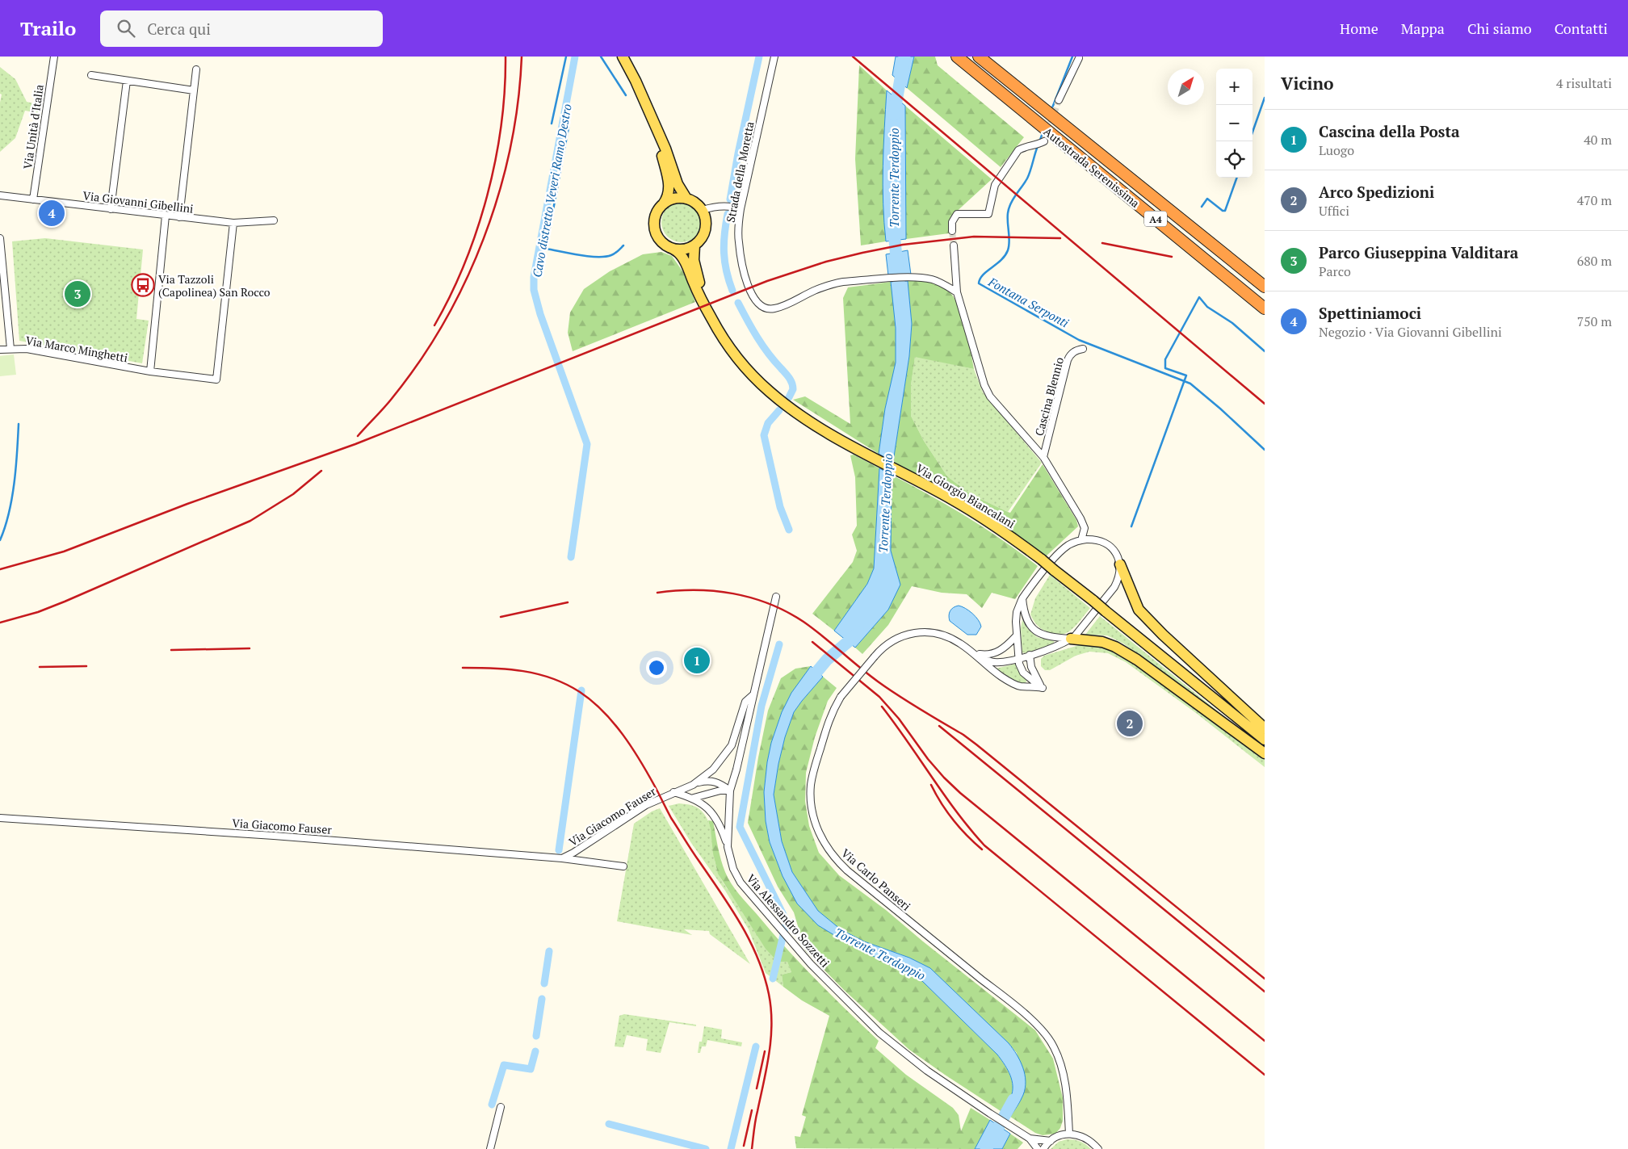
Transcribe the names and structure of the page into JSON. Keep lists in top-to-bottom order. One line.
{"streets":{"highway":["Autostrada Serenissima","A4"],"main road":["Via Giorgio Biancalani"],"street":["Via Unità d'Italia","Strada della Moretta","Via Giovanni Gibellini","Via Marco Minghetti","Cascina Blennio","Via Giacomo Fauser","Via Carlo Panseri","Via Alessandro Sozzetti"]},"crossings":[["Via Unità d'Italia","Via Giovanni Gibellini"],["Via Giovanni Gibellini","Via Marco Minghetti"],["Via Giacomo Fauser","Via Alessandro Sozzetti"]],"water":["Torrente Terdoppio","Cavo distretto Veveri Ramo Destro","Fontana Serponti"],"places":{"bus stop":["Via Tazzoli (Capolinea) San Rocco"]},"north":"top right","page":{"header":"Trailo","search":"Cerca qui","nav":["Home","Mappa","Chi siamo","Contatti"],"heading":["Vicino","4 risultati"],"map_buttons":["+","−"],"list":[{"mark":"1","name":"Cascina della Posta","note":"Luogo","value":"40 m"},{"mark":"2","name":"Arco Spedizioni","note":"Uffici","value":"470 m"},{"mark":"3","name":"Parco Giuseppina Valditara","note":"Parco","value":"680 m"},{"mark":"4","name":"Spettiniamoci","note":"Negozio · Via Giovanni Gibellini","value":"750 m"}],"pins":["4","3","1","2"]}}
